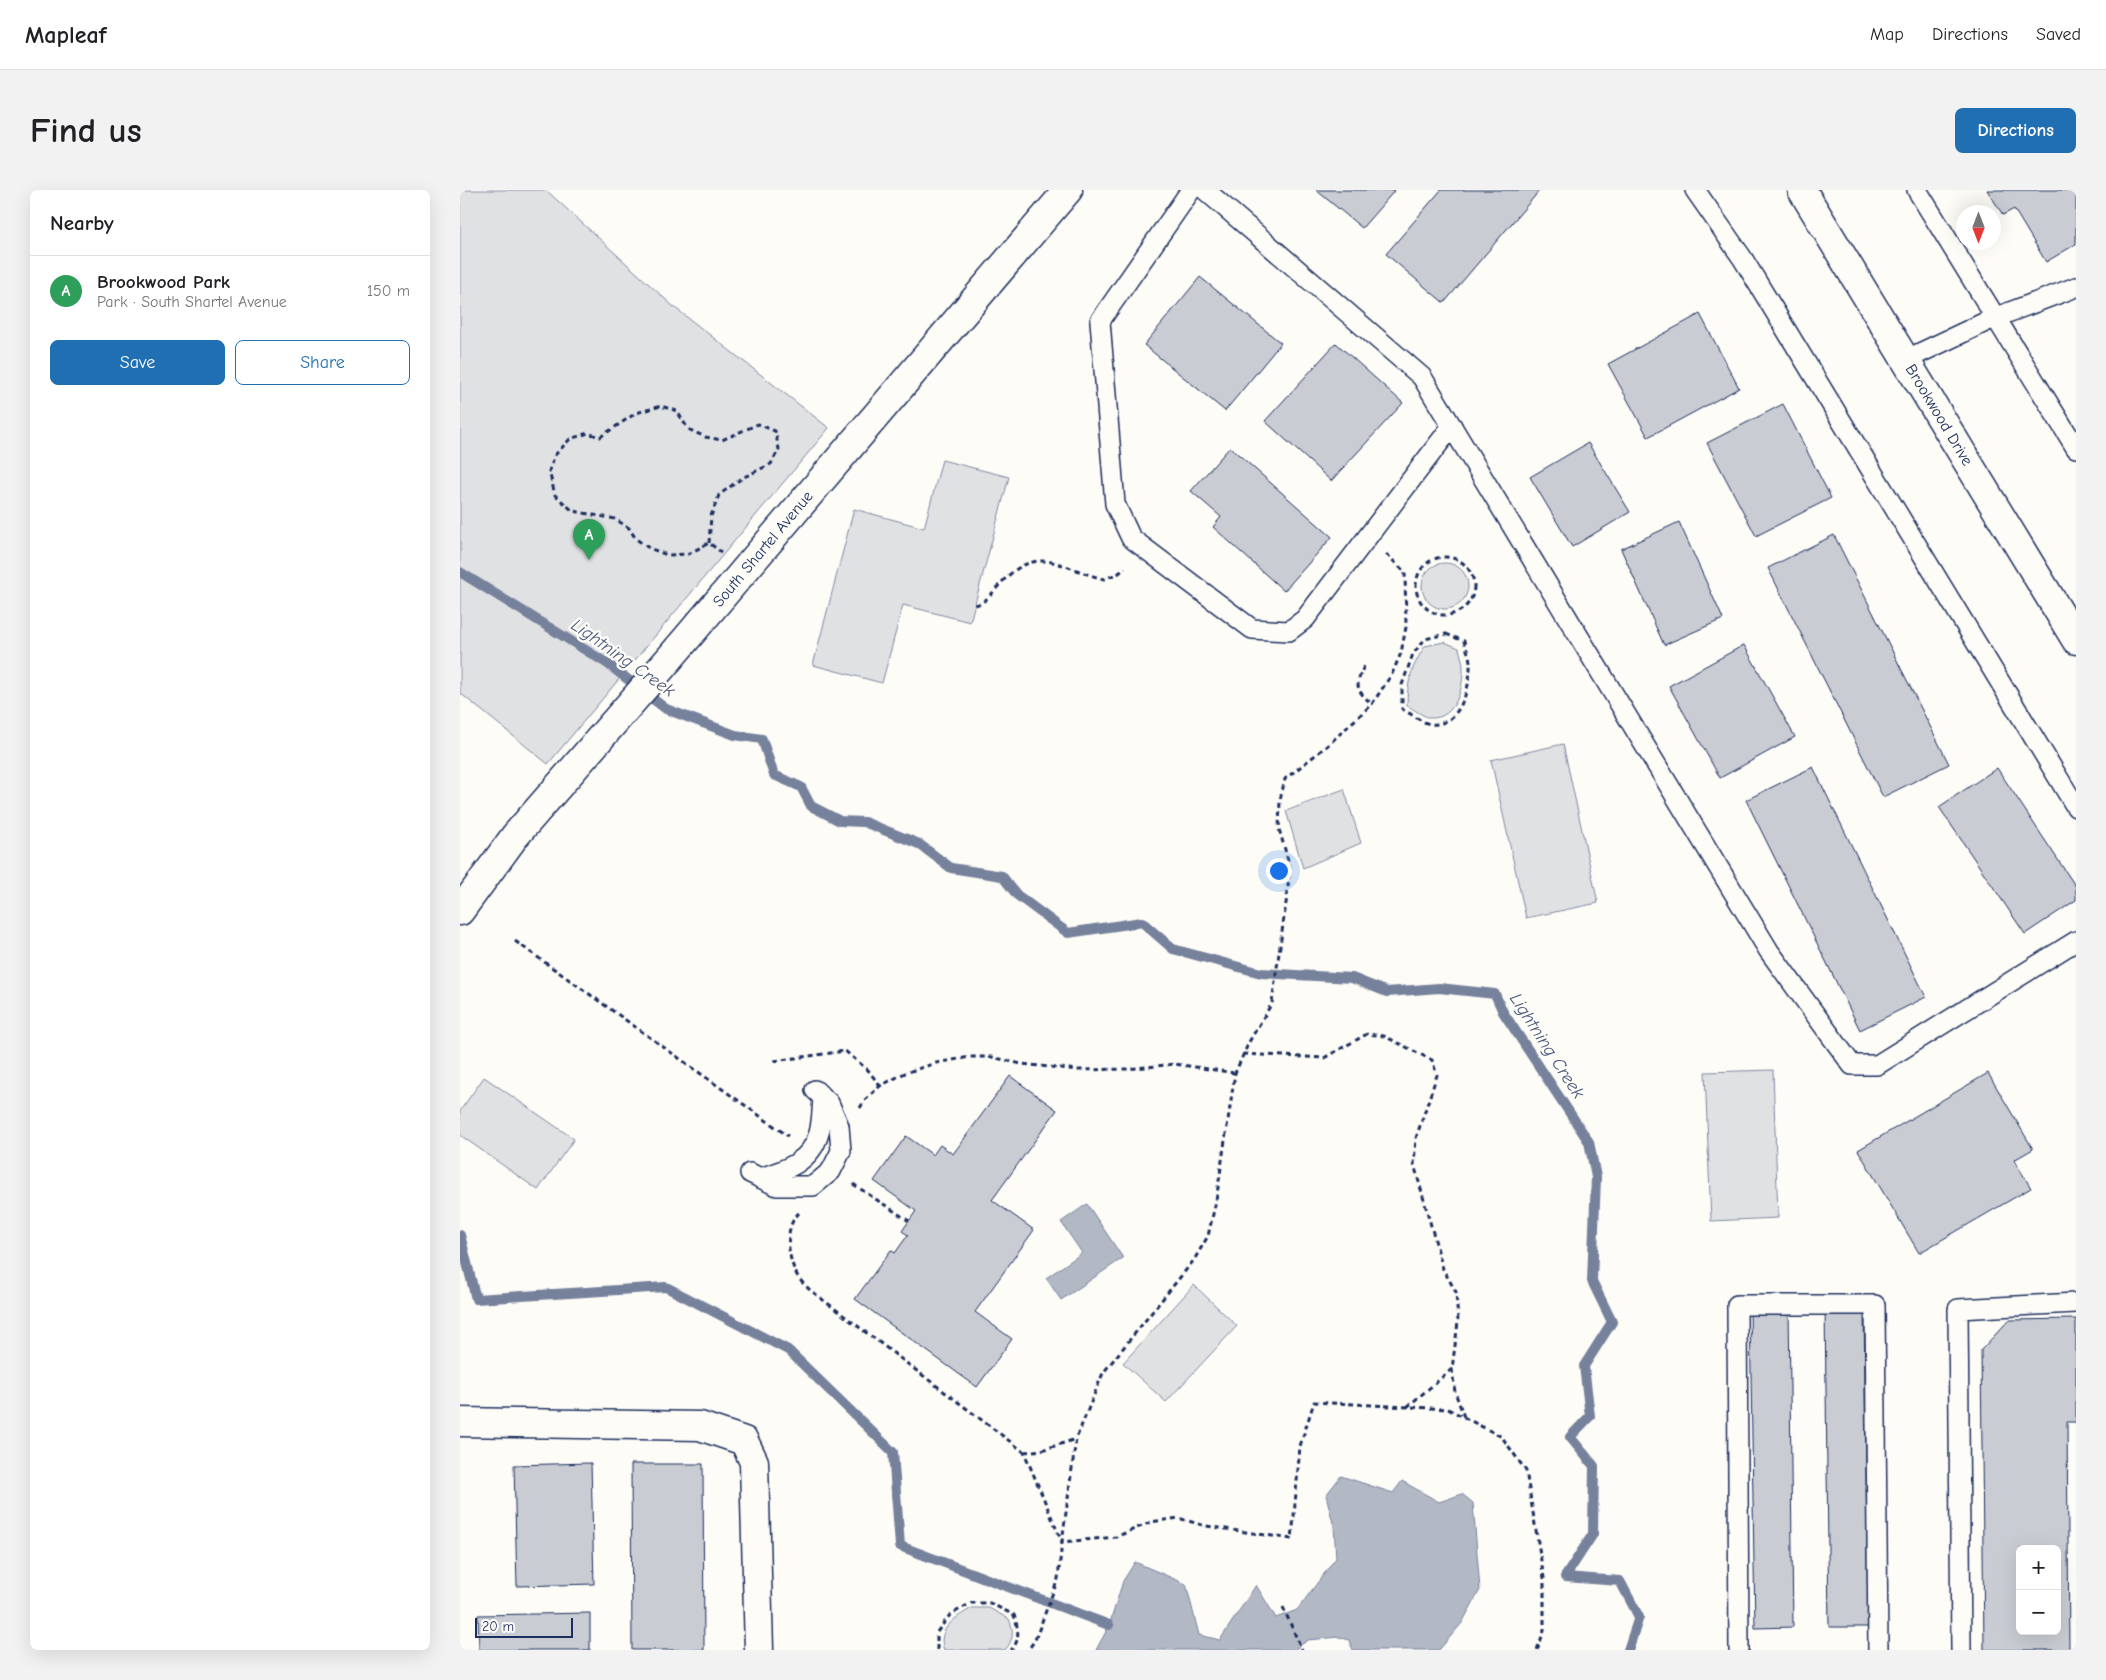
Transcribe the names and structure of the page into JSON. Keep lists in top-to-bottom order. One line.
{"streets":{"street":["Brookwood Drive","South Shartel Avenue"]},"water":["Lightning Creek"],"scale_bar":"20 m","north":"bottom","page":{"header":"Mapleaf","nav":["Map","Directions","Saved"],"buttons":["Directions",["Save","Share"]],"title":"Find us","heading":"Nearby","list":[{"mark":"A","name":"Brookwood Park","note":"Park · South Shartel Avenue","value":"150 m"}],"pins":"A","map_buttons":["+","−"],"scale":"20 m"}}
